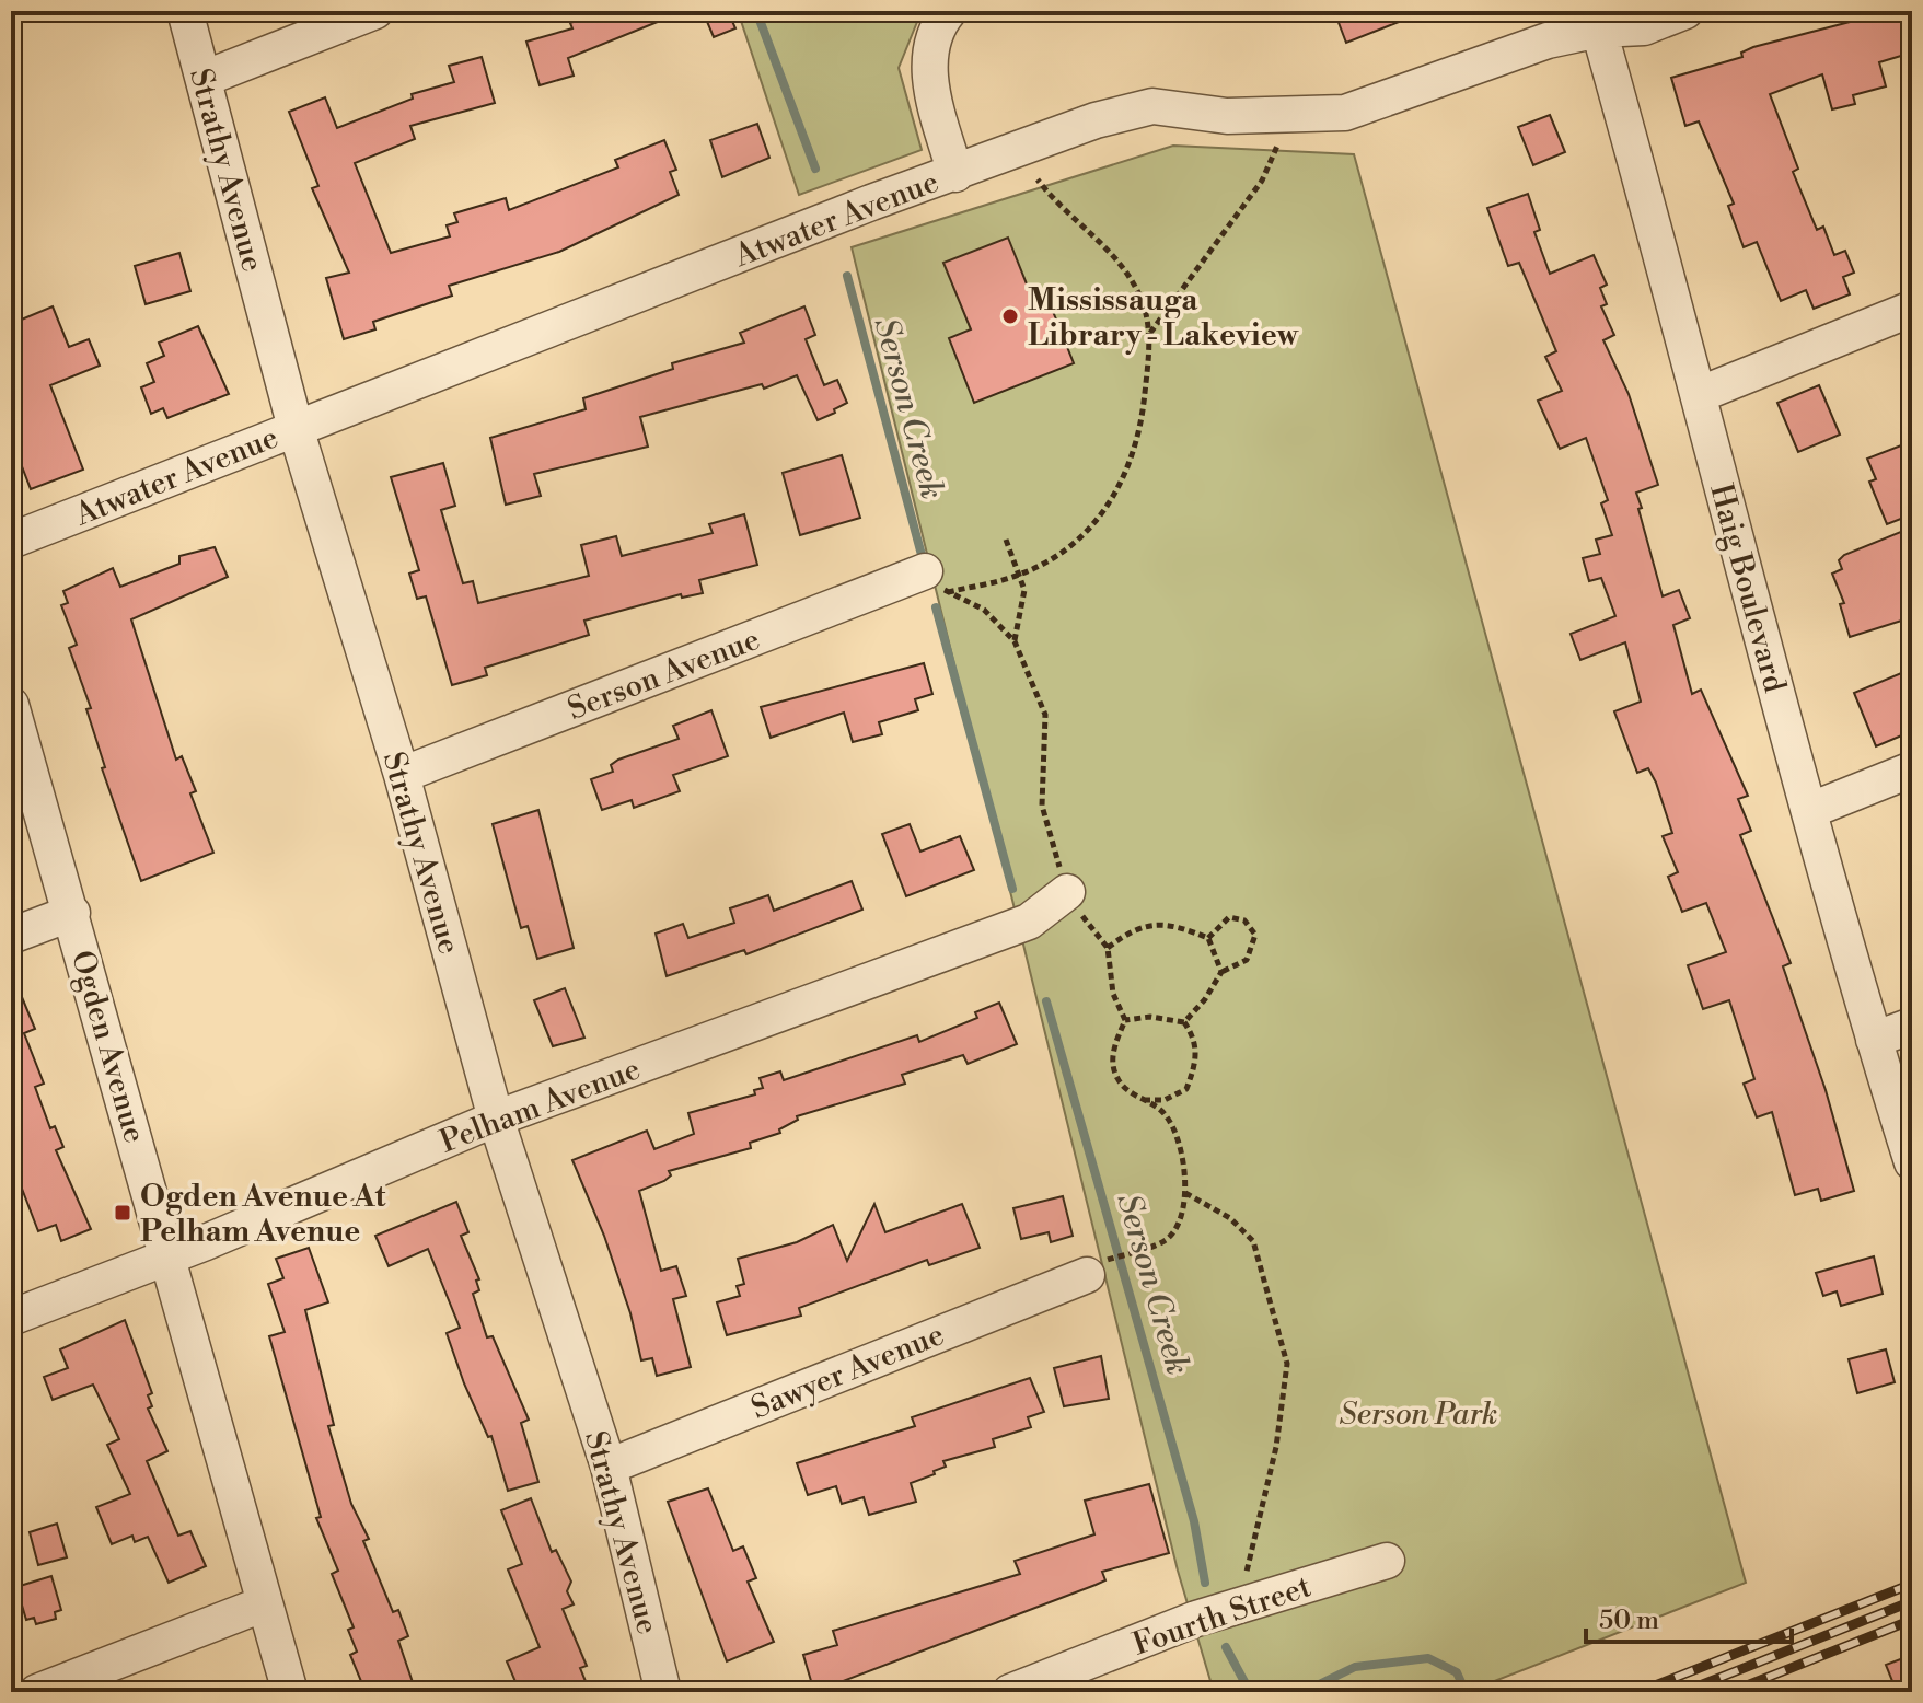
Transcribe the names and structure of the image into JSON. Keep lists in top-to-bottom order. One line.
{"streets":{"street":["Strathy Avenue","Atwater Avenue","Haig Boulevard","Serson Avenue","Ogden Avenue","Pelham Avenue","Sawyer Avenue","Fourth Street"]},"crossings":[["Strathy Avenue","Atwater Avenue"],["Strathy Avenue","Serson Avenue"],["Strathy Avenue","Pelham Avenue"],["Strathy Avenue","Sawyer Avenue"],["Atwater Avenue","Haig Boulevard"],["Ogden Avenue","Pelham Avenue"]],"water":["Serson Creek"],"parks":["Serson Park"],"places":{"other":["Mississauga Library - Lakeview"],"transit":["Ogden Avenue At Pelham Avenue"]},"scale_bar":"50 m"}
